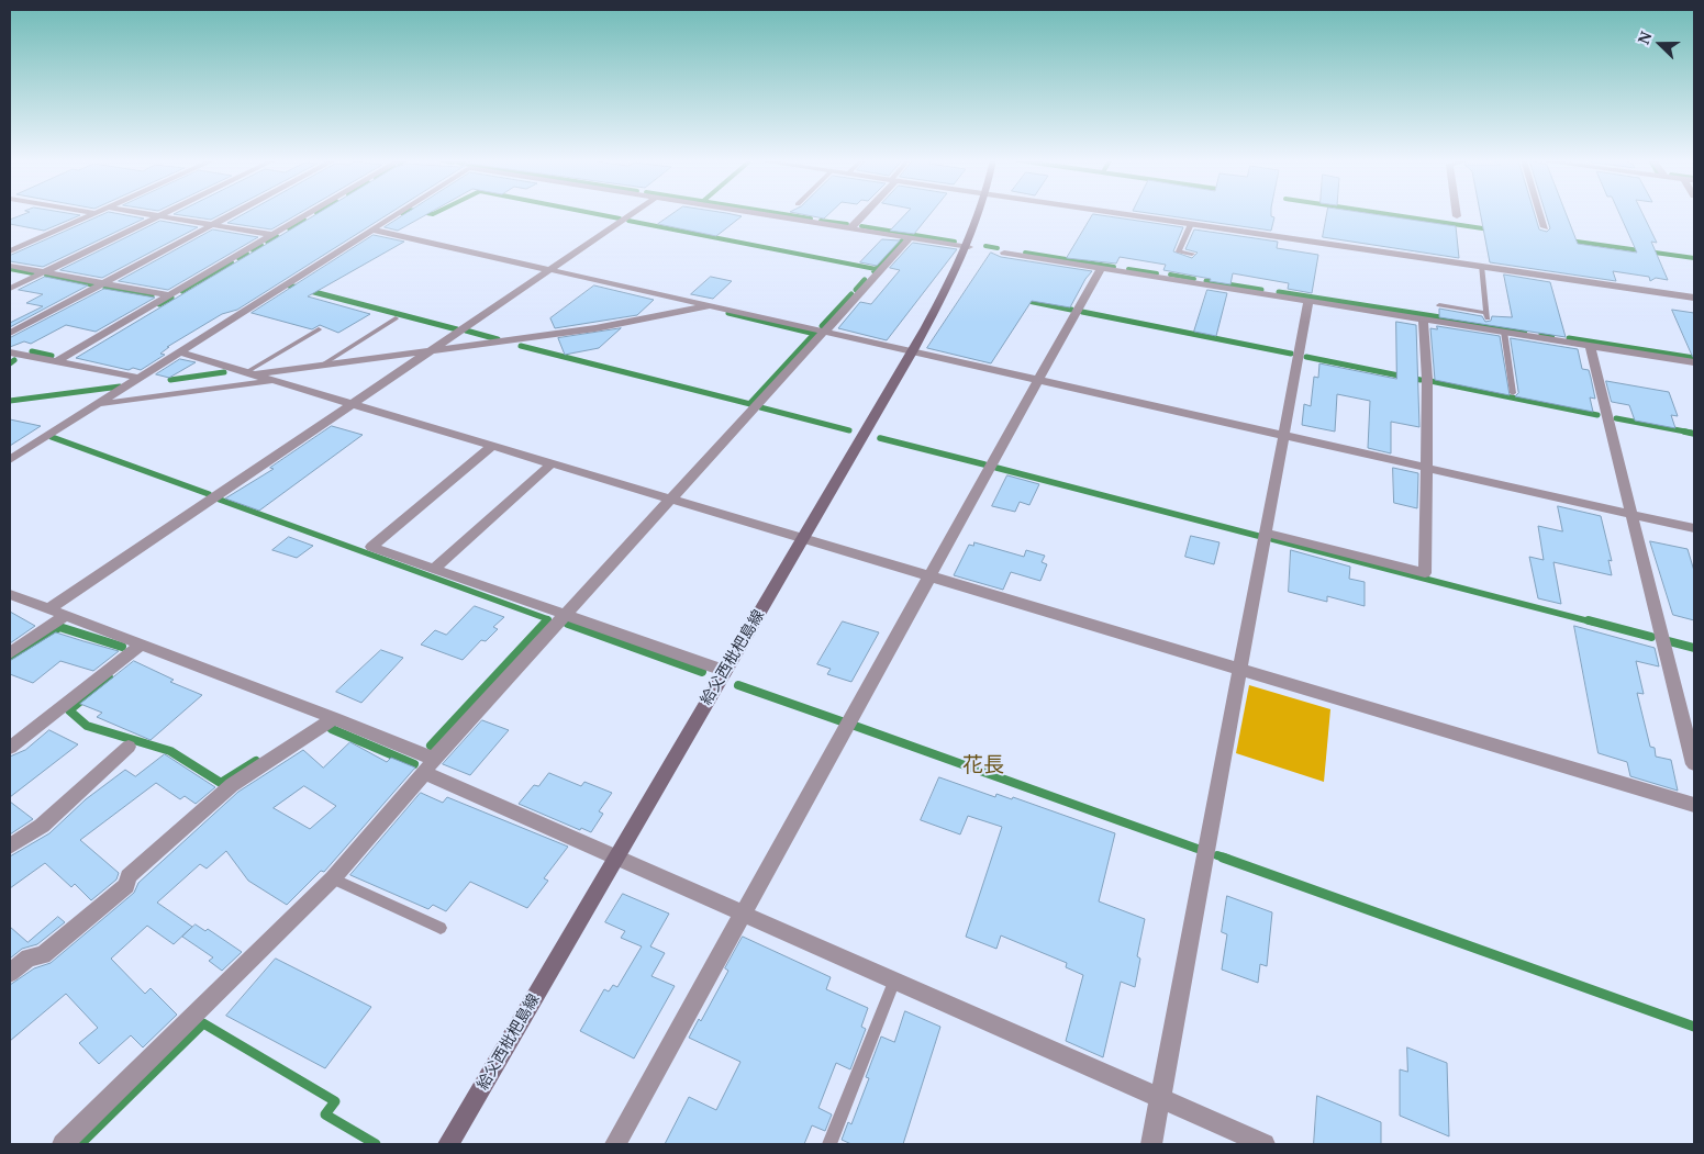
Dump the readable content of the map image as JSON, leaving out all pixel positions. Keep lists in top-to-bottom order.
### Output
{
  "streets": {
    "main road": ["給父西枇杷島線"]
  },
  "districts": ["花長"],
  "north": "left"
}
